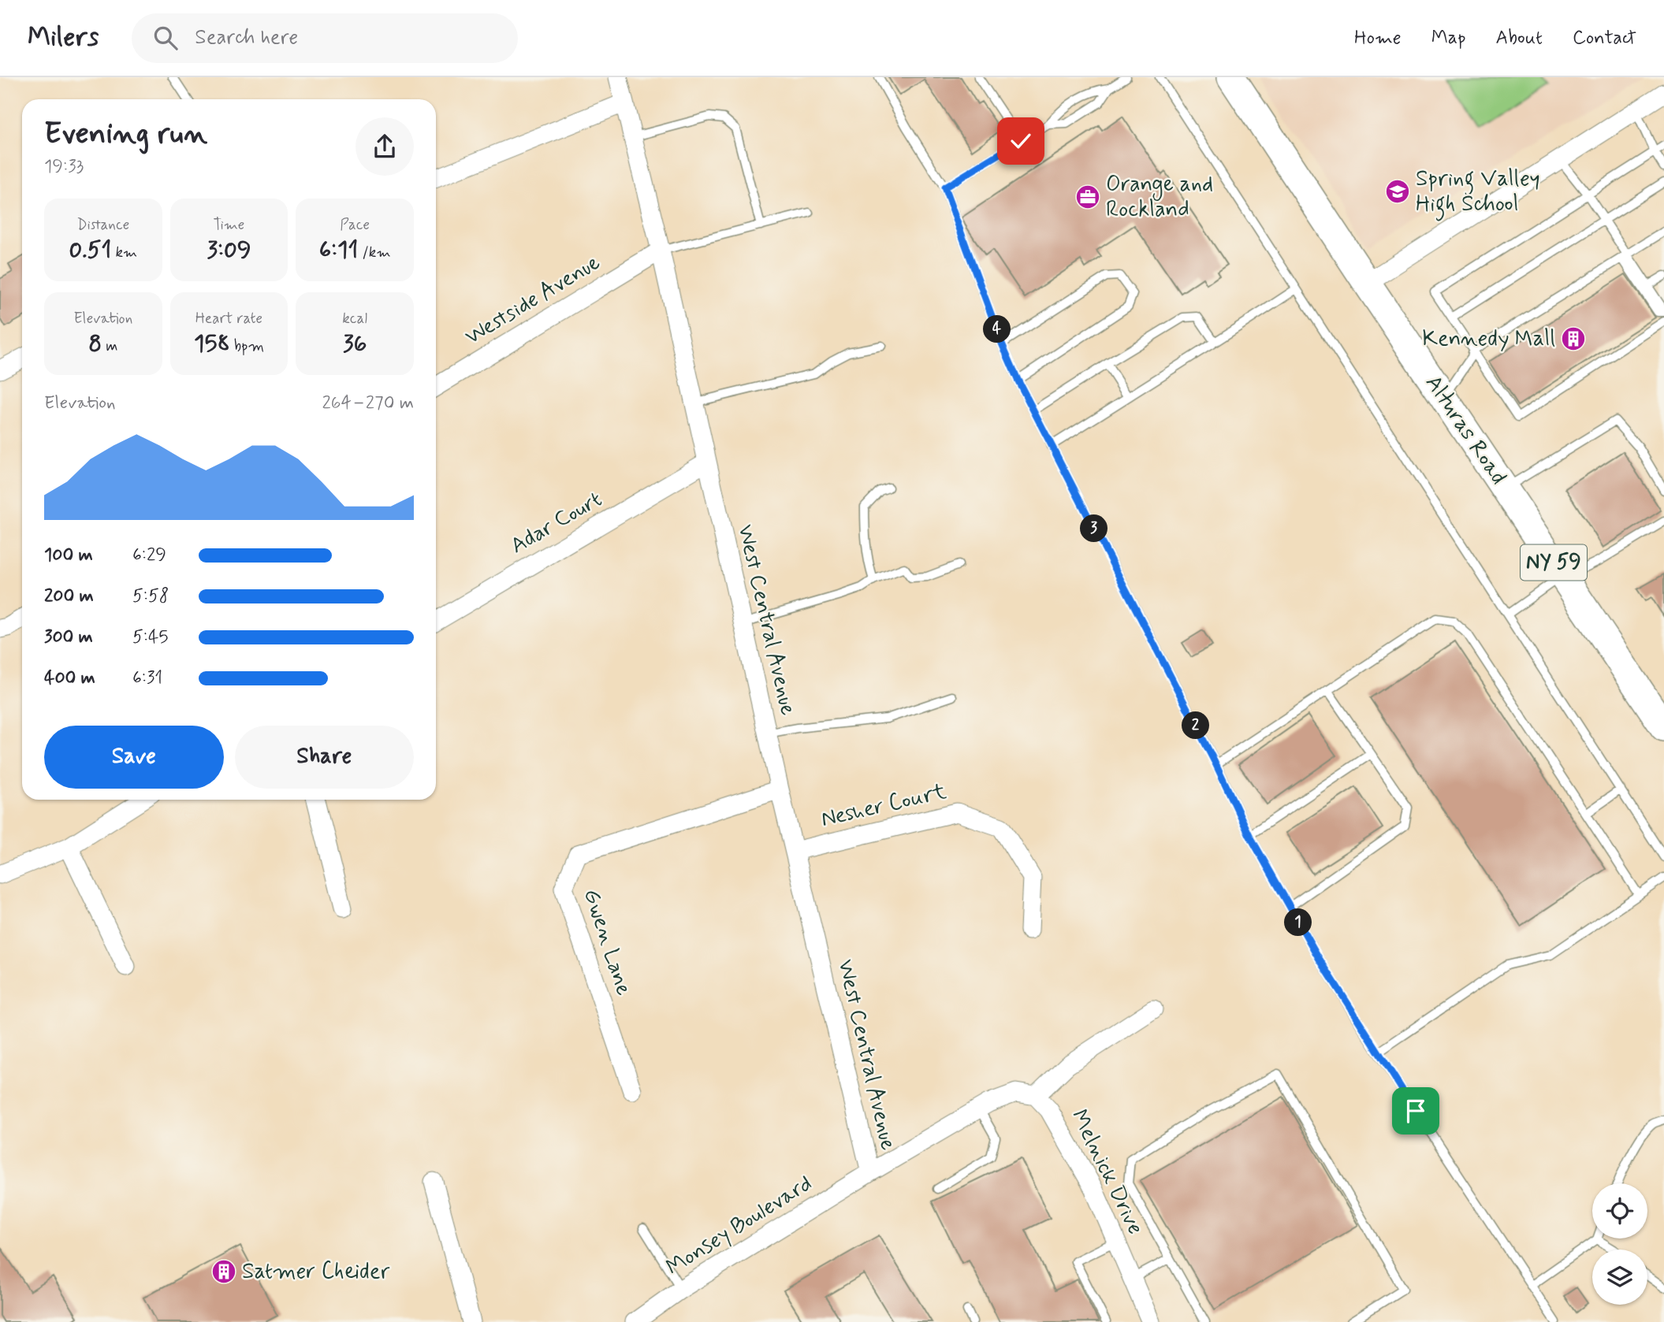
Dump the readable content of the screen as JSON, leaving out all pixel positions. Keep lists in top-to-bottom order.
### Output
{
  "streets": {
    "main road": ["Alturas Road", "NY 59"],
    "street": [
      "Westside Avenue",
      "Adar Court",
      "West Central Avenue",
      "Nesher Court",
      "Gwen Lane",
      "Melnick Drive",
      "Monsey Boulevard"
    ]
  },
  "crossings": [
    ["Westside Avenue", "West Central Avenue"],
    ["Adar Court", "West Central Avenue"],
    ["West Central Avenue", "Nesher Court"],
    ["West Central Avenue", "Gwen Lane"],
    ["West Central Avenue", "Monsey Boulevard"]
  ],
  "places": {
    "school or university": ["Spring Valley High School"],
    "office": ["Orange and Rockland"],
    "building": ["Kennedy Mall", "Satmer Cheider"]
  },
  "page": {
    "header": "Milers",
    "search": "Search here",
    "nav": [
      "Home",
      "Map",
      "About",
      "Contact"
    ],
    "heading": ["Evening run", "19:33"],
    "stats": [
      ["Distance", "0.51 km"],
      ["Time", "3:09"],
      ["Pace", "6:11 /km"],
      ["Elevation", "8 m"],
      ["Heart rate", "158 bpm"],
      ["kcal", "36"]
    ],
    "pins": [
      "4",
      "3",
      "2",
      "1"
    ],
    "chart": ["Elevation", "264–270 m"],
    "list": [
      {
        "name": "100 m",
        "note": "6:29"
      },
      {
        "name": "200 m",
        "note": "5:58"
      },
      {
        "name": "300 m",
        "note": "5:45"
      },
      {
        "name": "400 m",
        "note": "6:31"
      }
    ],
    "buttons": ["Save", "Share"]
  }
}
